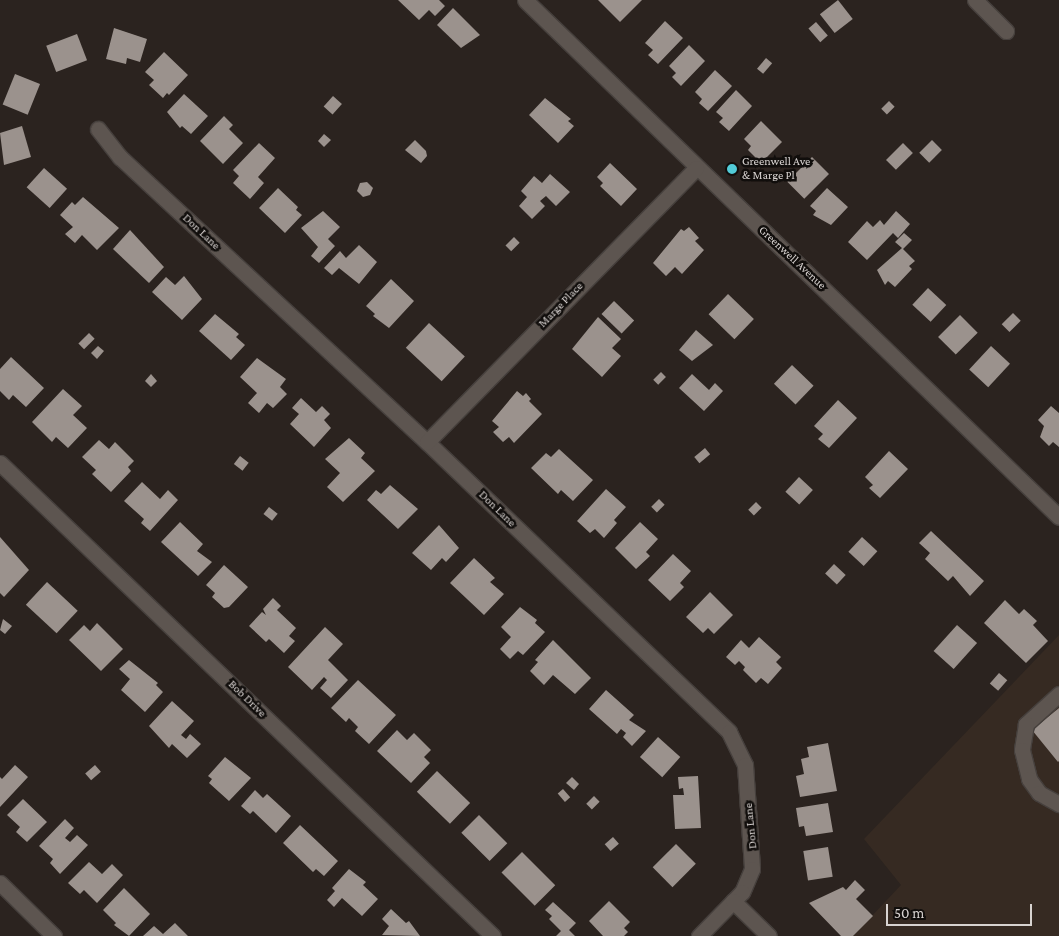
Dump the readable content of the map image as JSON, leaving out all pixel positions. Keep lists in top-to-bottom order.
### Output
{
  "streets": {
    "street": [
      "Don Lane",
      "Greenwell Avenue",
      "Marge Place",
      "Bob Drive"
    ]
  },
  "crossings": [
    ["Don Lane", "Marge Place"],
    ["Greenwell Avenue", "Marge Place"]
  ],
  "places": ["Greenwell Ave & Marge Pl"],
  "scale_bar": "50 m"
}
